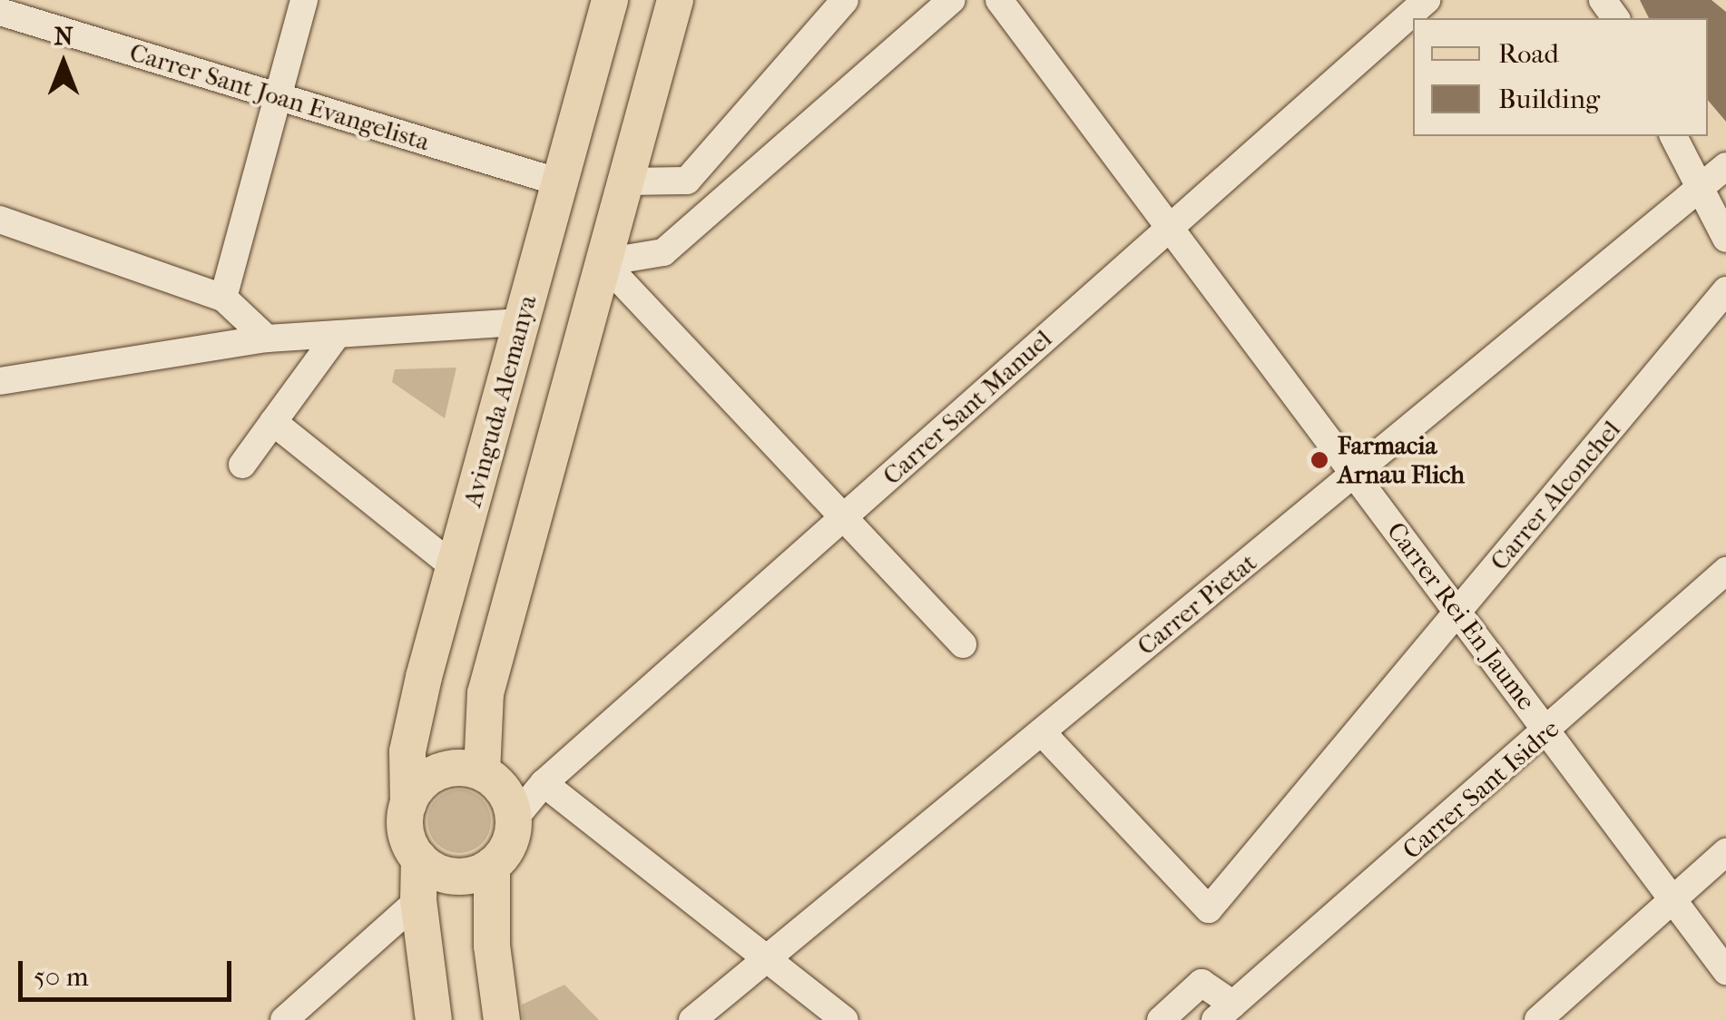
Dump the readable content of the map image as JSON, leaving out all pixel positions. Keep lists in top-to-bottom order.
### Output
{
  "streets": {
    "main road": ["Avinguda Alemanya"],
    "street": [
      "Carrer Sant Joan Evangelista",
      "Carrer Sant Manuel",
      "Carrer Alconchel",
      "Carrer Pietat",
      "Carrer Rei En Jaume",
      "Carrer Sant Isidre"
    ]
  },
  "crossings": [
    ["Carrer Sant Joan Evangelista", "Avinguda Alemanya"],
    ["Avinguda Alemanya", "Carrer Sant Manuel"],
    ["Carrer Sant Manuel", "Carrer Rei En Jaume"],
    ["Carrer Alconchel", "Carrer Pietat"],
    ["Carrer Alconchel", "Carrer Rei En Jaume"],
    ["Carrer Pietat", "Carrer Rei En Jaume"],
    ["Carrer Rei En Jaume", "Carrer Sant Isidre"]
  ],
  "places": ["Farmacia Arnau Flich"],
  "legend": ["Road", "Building"],
  "scale_bar": "50 m",
  "north": "top"
}
